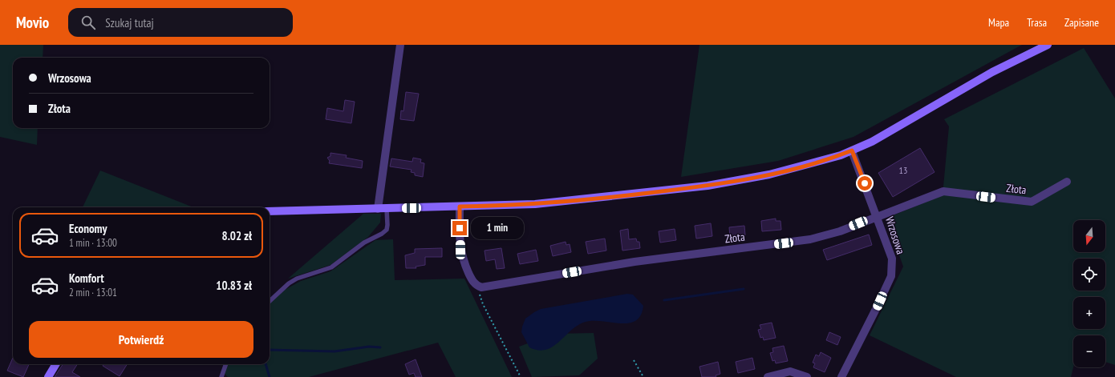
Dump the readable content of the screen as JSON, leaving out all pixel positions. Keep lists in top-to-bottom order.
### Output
{
  "streets": {
    "street": ["Złota", "Wrzosowa"]
  },
  "crossings": [
    ["Złota", "Wrzosowa"]
  ],
  "house_numbers": ["13"],
  "north": "bottom",
  "page": {
    "header": "Movio",
    "search": "Szukaj tutaj",
    "nav": ["Mapa", "Trasa", "Zapisane"],
    "banner": ["Wrzosowa", "Złota"],
    "list": [
      {
        "name": "Economy",
        "note": "1 min · 13:00",
        "value": "8.02 zł"
      },
      {
        "name": "Komfort",
        "note": "2 min · 13:01",
        "value": "10.83 zł"
      }
    ],
    "bubble": "1 min",
    "map_buttons": ["+", "−"],
    "buttons": "Potwierdź"
  }
}
